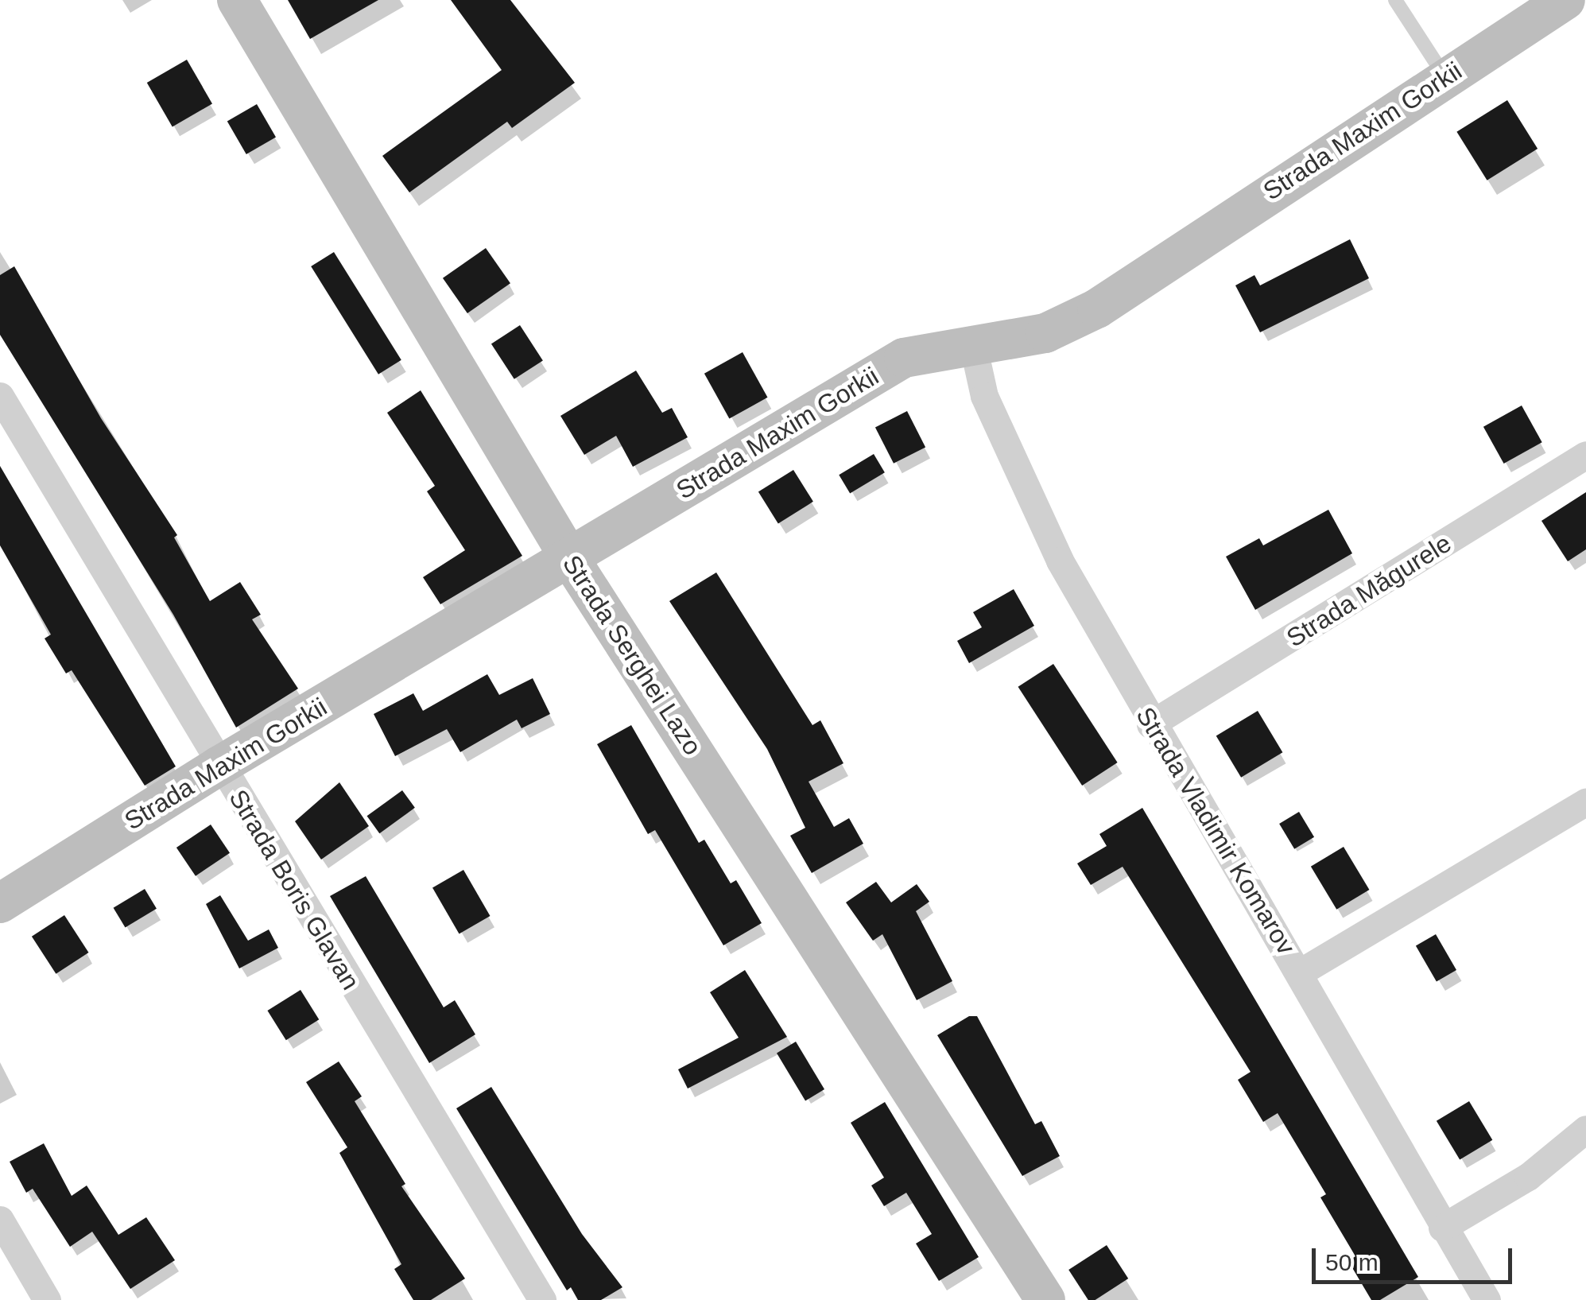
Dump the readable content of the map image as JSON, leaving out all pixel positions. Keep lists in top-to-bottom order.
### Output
{
  "streets": {
    "street": [
      "Strada Maxim Gorkii",
      "Strada Măgurele",
      "Strada Serghei Lazo",
      "Strada Vladimir Komarov",
      "Strada Boris Glavan"
    ]
  },
  "crossings": [
    ["Strada Maxim Gorkii", "Strada Serghei Lazo"],
    ["Strada Maxim Gorkii", "Strada Vladimir Komarov"],
    ["Strada Maxim Gorkii", "Strada Boris Glavan"],
    ["Strada Măgurele", "Strada Vladimir Komarov"]
  ],
  "scale_bar": "50 m"
}
